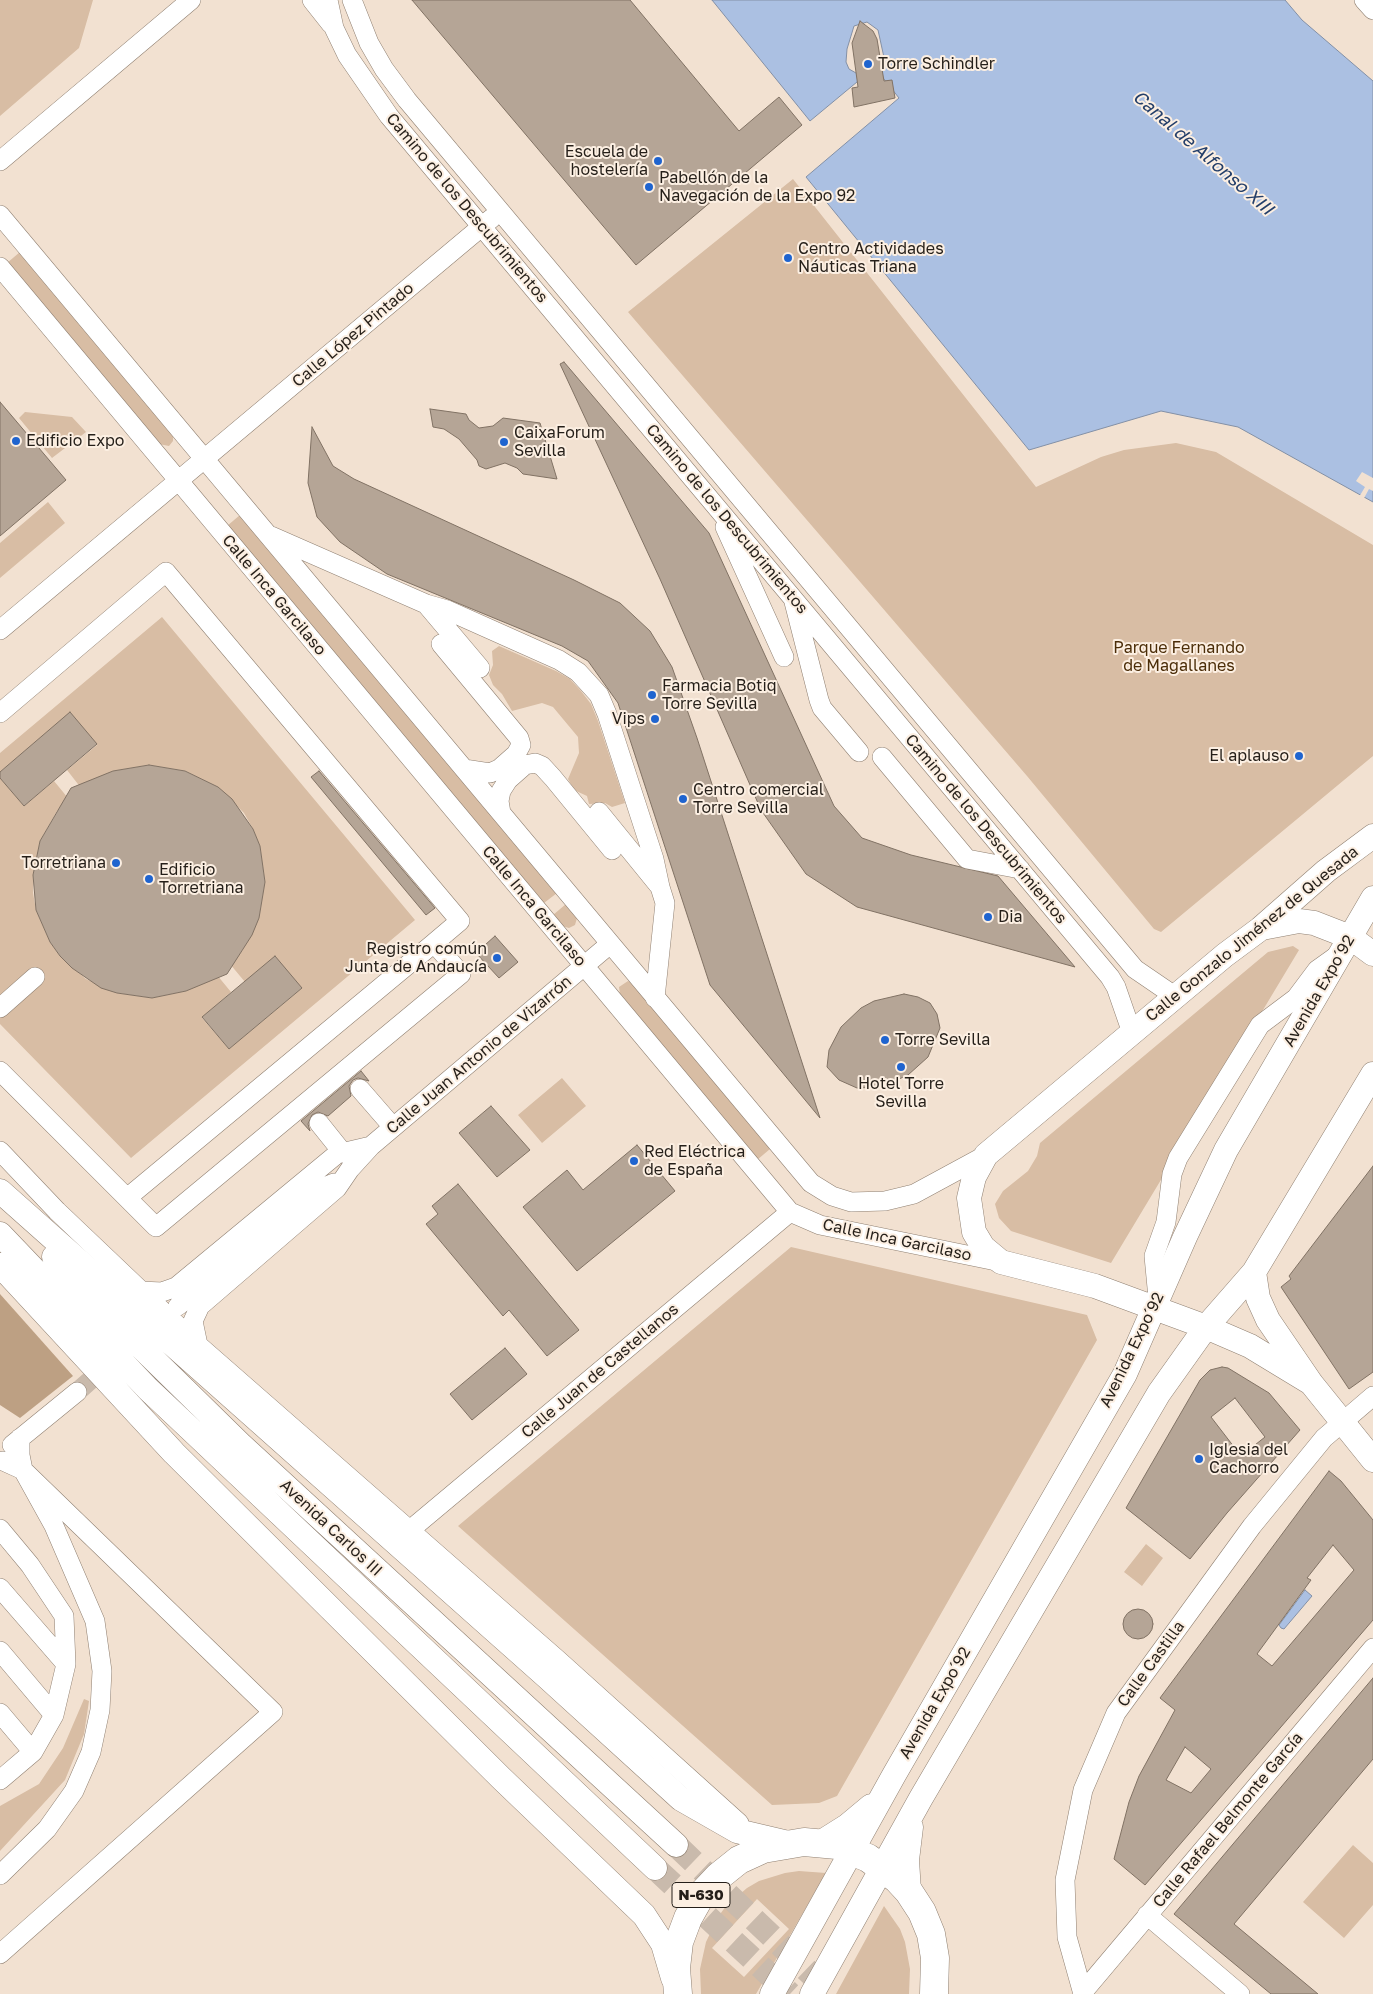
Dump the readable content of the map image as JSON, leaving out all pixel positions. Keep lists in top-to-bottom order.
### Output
{
  "streets": {
    "highway": ["N-630"],
    "main road": [
      "Calle Inca Garcilaso",
      "Calle Gonzalo Jiménez de Quesada",
      "Avenida Expo´92",
      "Avenida Carlos III"
    ],
    "street": [
      "Camino de los Descubrimientos",
      "Calle López Pintado",
      "Calle Juan Antonio de Vizarrón",
      "Calle Juan de Castellanos",
      "Calle Castilla",
      "Calle Rafael Belmonte García"
    ]
  },
  "crossings": [
    ["Camino de los Descubrimientos", "Calle López Pintado"],
    ["Camino de los Descubrimientos", "Calle Gonzalo Jiménez de Quesada"],
    ["Calle López Pintado", "Calle Inca Garcilaso"],
    ["Calle Inca Garcilaso", "Calle Gonzalo Jiménez de Quesada"],
    ["Calle Inca Garcilaso", "Avenida Expo´92"],
    ["Calle Inca Garcilaso", "Calle Juan Antonio de Vizarrón"],
    ["Calle Inca Garcilaso", "Calle Juan de Castellanos"],
    ["Avenida Expo´92", "N-630"],
    ["Calle Castilla", "Calle Rafael Belmonte García"]
  ],
  "water": ["Canal de Alfonso XIII"],
  "parks": ["Parque Fernando de Magallanes"],
  "places": [
    "Torre Schindler",
    "Escuela de hostelería",
    "Pabellón de la Navegación de la Expo 92",
    "Centro Actividades Náuticas Triana",
    "Edificio Expo",
    "CaixaForum Sevilla",
    "Farmacia Botiq Torre Sevilla",
    "Vips",
    "El aplauso",
    "Centro comercial Torre Sevilla",
    "Torretriana",
    "Edificio Torretriana",
    "Dia",
    "Registro común Junta de Andaucía",
    "Torre Sevilla",
    "Hotel Torre Sevilla",
    "Red Eléctrica de España",
    "Iglesia del Cachorro"
  ]
}
